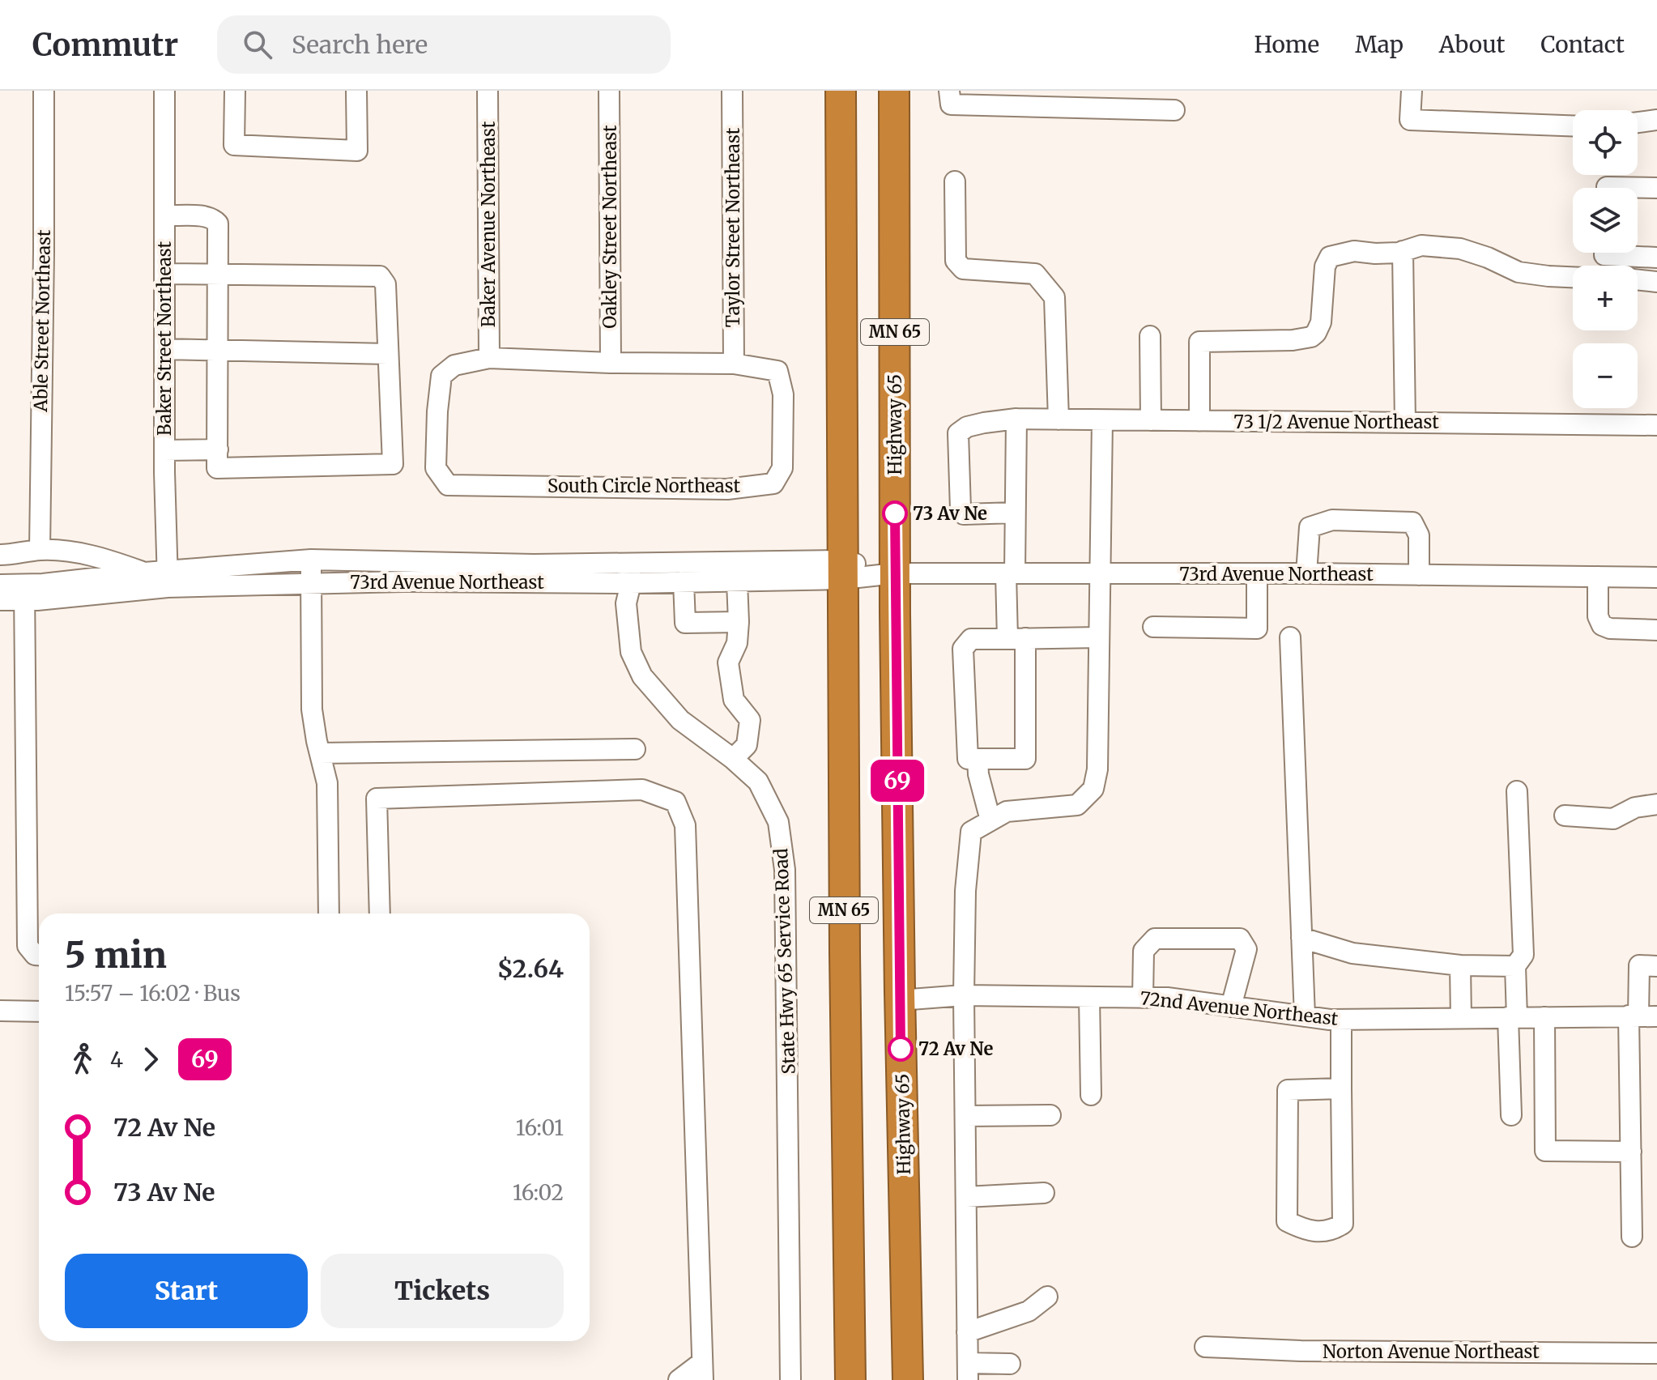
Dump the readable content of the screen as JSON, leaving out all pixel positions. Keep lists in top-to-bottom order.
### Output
{
  "streets": {
    "highway": ["MN 65", "Highway 65"],
    "street": [
      "Baker Avenue Northeast",
      "Oakley Street Northeast",
      "Taylor Street Northeast",
      "Able Street Northeast",
      "Baker Street Northeast",
      "73 1/2 Avenue Northeast",
      "South Circle Northeast",
      "73rd Avenue Northeast",
      "State Hwy 65 Service Road",
      "72nd Avenue Northeast",
      "Norton Avenue Northeast"
    ]
  },
  "crossings": [
    ["Baker Avenue Northeast", "South Circle Northeast"],
    ["Oakley Street Northeast", "South Circle Northeast"],
    ["Taylor Street Northeast", "South Circle Northeast"],
    ["Able Street Northeast", "73rd Avenue Northeast"],
    ["MN 65", "73rd Avenue Northeast"],
    ["Baker Street Northeast", "73rd Avenue Northeast"],
    ["Highway 65", "73rd Avenue Northeast"],
    ["Highway 65", "72nd Avenue Northeast"],
    ["73rd Avenue Northeast", "State Hwy 65 Service Road"]
  ],
  "places": ["73 Av Ne", "72 Av Ne"],
  "lines": ["bus line 69"],
  "page": {
    "header": "Commutr",
    "search": "Search here",
    "nav": [
      "Home",
      "Map",
      "About",
      "Contact"
    ],
    "on_map": "69",
    "map_buttons": ["+", "−"],
    "heading": ["5 min", "15:57 – 16:02 · Bus", "$2.64"],
    "legs": ["4", "69"],
    "list": [
      {
        "name": "72 Av Ne",
        "value": "16:01"
      },
      {
        "name": "73 Av Ne",
        "value": "16:02"
      }
    ],
    "buttons": ["Start", "Tickets"]
  }
}
